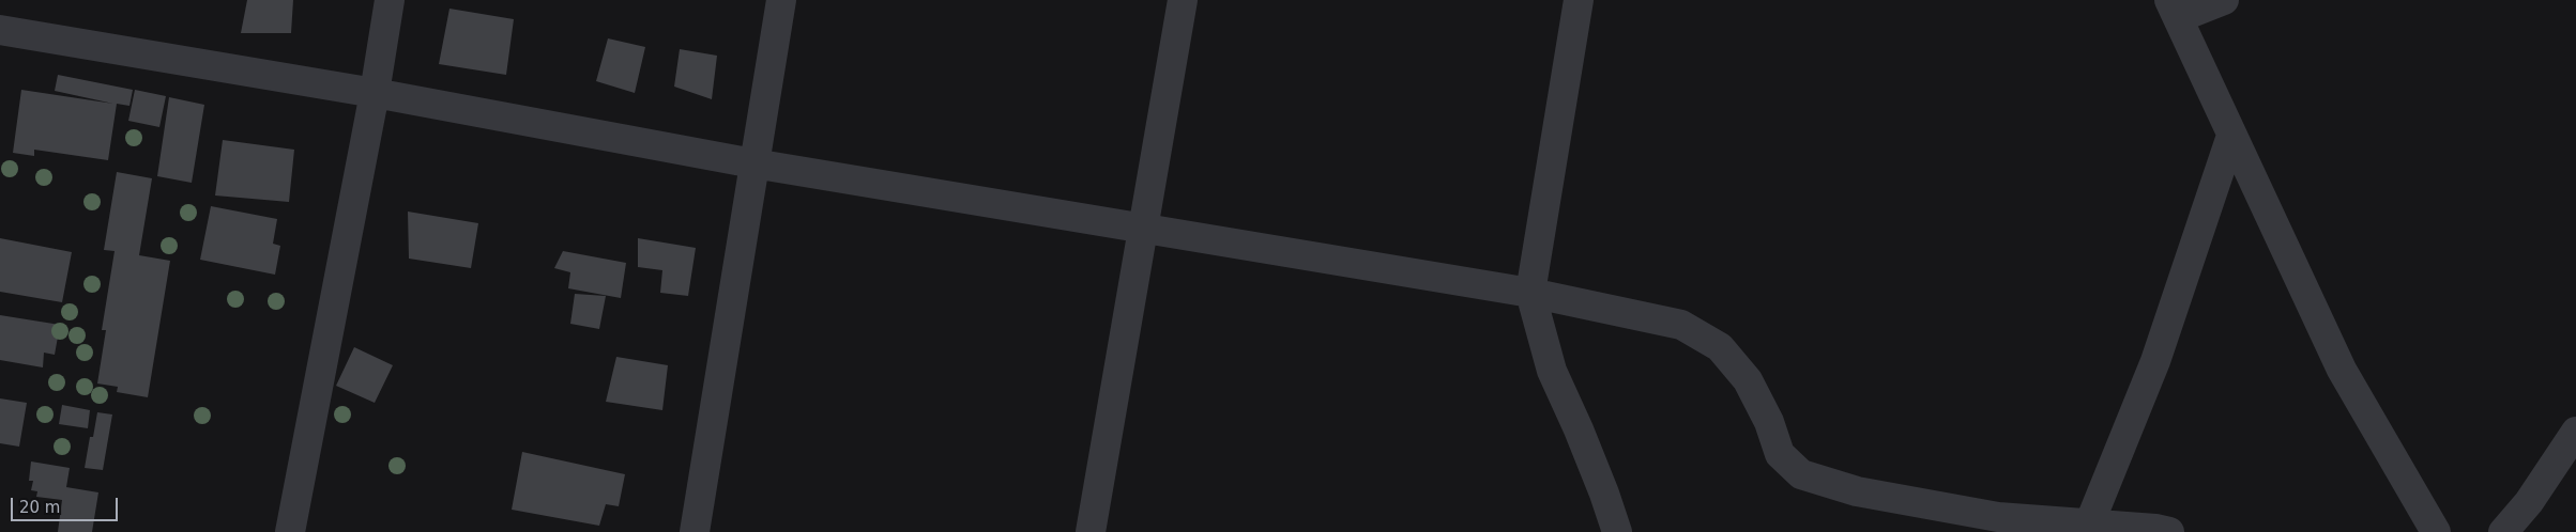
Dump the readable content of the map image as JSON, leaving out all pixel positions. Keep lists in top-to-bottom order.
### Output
{
  "scale_bar": "20 m"
}
